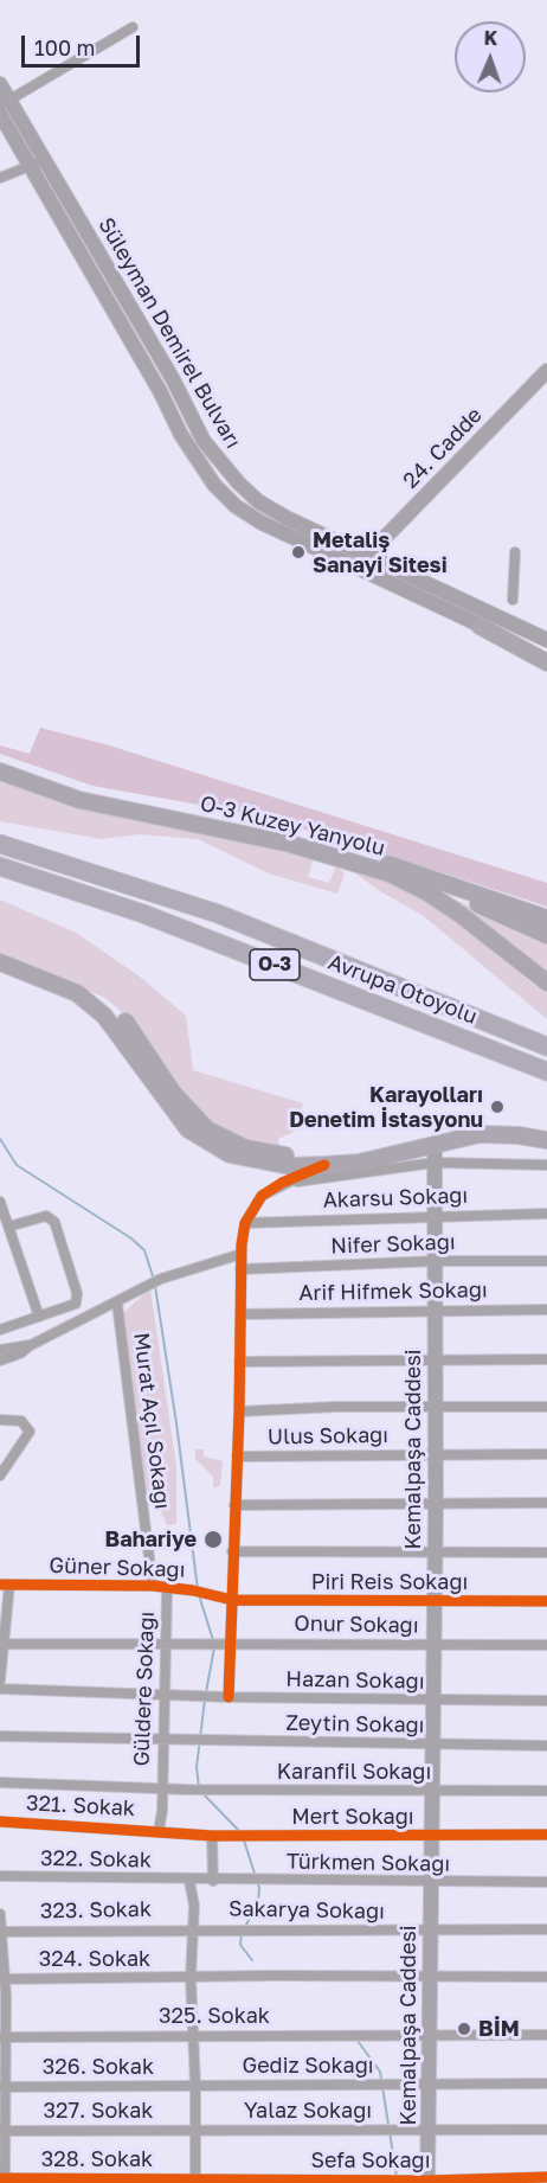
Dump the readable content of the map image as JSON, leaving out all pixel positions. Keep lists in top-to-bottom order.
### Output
{
  "streets": {
    "highway": ["O-3", "Avrupa Otoyolu"],
    "main road": [
      "Süleyman Demirel Bulvarı",
      "24. Cadde",
      "O-3 Kuzey Yanyolu",
      "Kemalpaşa Caddesi"
    ],
    "street": [
      "Akarsu Sokağı",
      "Nifer Sokağı",
      "Arif Hifmek Sokağı",
      "Murat Açıl Sokağı",
      "Ulus Sokağı",
      "Güner Sokağı",
      "Piri Reis Sokağı",
      "Onur Sokağı",
      "Hazan Sokağı",
      "Güldere Sokağı",
      "Zeytin Sokağı",
      "Karanfil Sokağı",
      "321. Sokak",
      "Mert Sokağı",
      "322. Sokak",
      "Türkmen Sokağı",
      "323. Sokak",
      "Sakarya Sokağı",
      "324. Sokak",
      "325. Sokak",
      "Gediz Sokağı",
      "326. Sokak",
      "327. Sokak",
      "Yalaz Sokağı",
      "328. Sokak",
      "Sefa Sokağı"
    ]
  },
  "crossings": [
    ["Süleyman Demirel Bulvarı", "24. Cadde"],
    ["Akarsu Sokağı", "Kemalpaşa Caddesi"],
    ["Nifer Sokağı", "Kemalpaşa Caddesi"],
    ["Arif Hifmek Sokağı", "Kemalpaşa Caddesi"],
    ["Murat Açıl Sokağı", "Güner Sokağı"],
    ["Ulus Sokağı", "Kemalpaşa Caddesi"],
    ["Kemalpaşa Caddesi", "Piri Reis Sokağı"],
    ["Kemalpaşa Caddesi", "Onur Sokağı"],
    ["Kemalpaşa Caddesi", "Hazan Sokağı"],
    ["Kemalpaşa Caddesi", "Zeytin Sokağı"],
    ["Kemalpaşa Caddesi", "Karanfil Sokağı"],
    ["Kemalpaşa Caddesi", "Mert Sokağı"],
    ["Kemalpaşa Caddesi", "Türkmen Sokağı"],
    ["Kemalpaşa Caddesi", "Sakarya Sokağı"],
    ["Kemalpaşa Caddesi", "324. Sokak"],
    ["Kemalpaşa Caddesi", "325. Sokak"],
    ["Kemalpaşa Caddesi", "Gediz Sokağı"],
    ["Kemalpaşa Caddesi", "Yalaz Sokağı"],
    ["Kemalpaşa Caddesi", "Sefa Sokağı"],
    ["Güner Sokağı", "Piri Reis Sokağı"],
    ["Güner Sokağı", "Güldere Sokağı"],
    ["Onur Sokağı", "Güldere Sokağı"],
    ["Hazan Sokağı", "Güldere Sokağı"],
    ["Güldere Sokağı", "Zeytin Sokağı"],
    ["Güldere Sokağı", "Karanfil Sokağı"],
    ["Güldere Sokağı", "321. Sokak"],
    ["Güldere Sokağı", "Mert Sokağı"],
    ["321. Sokak", "Mert Sokağı"],
    ["322. Sokak", "Türkmen Sokağı"],
    ["323. Sokak", "Sakarya Sokağı"],
    ["Gediz Sokağı", "326. Sokak"],
    ["327. Sokak", "Yalaz Sokağı"],
    ["328. Sokak", "Sefa Sokağı"]
  ],
  "places": [
    "Metaliş Sanayi Sitesi",
    "Karayolları Denetim İstasyonu",
    "Bahariye",
    "BİM"
  ],
  "scale_bar": "100 m",
  "north": "top"
}
